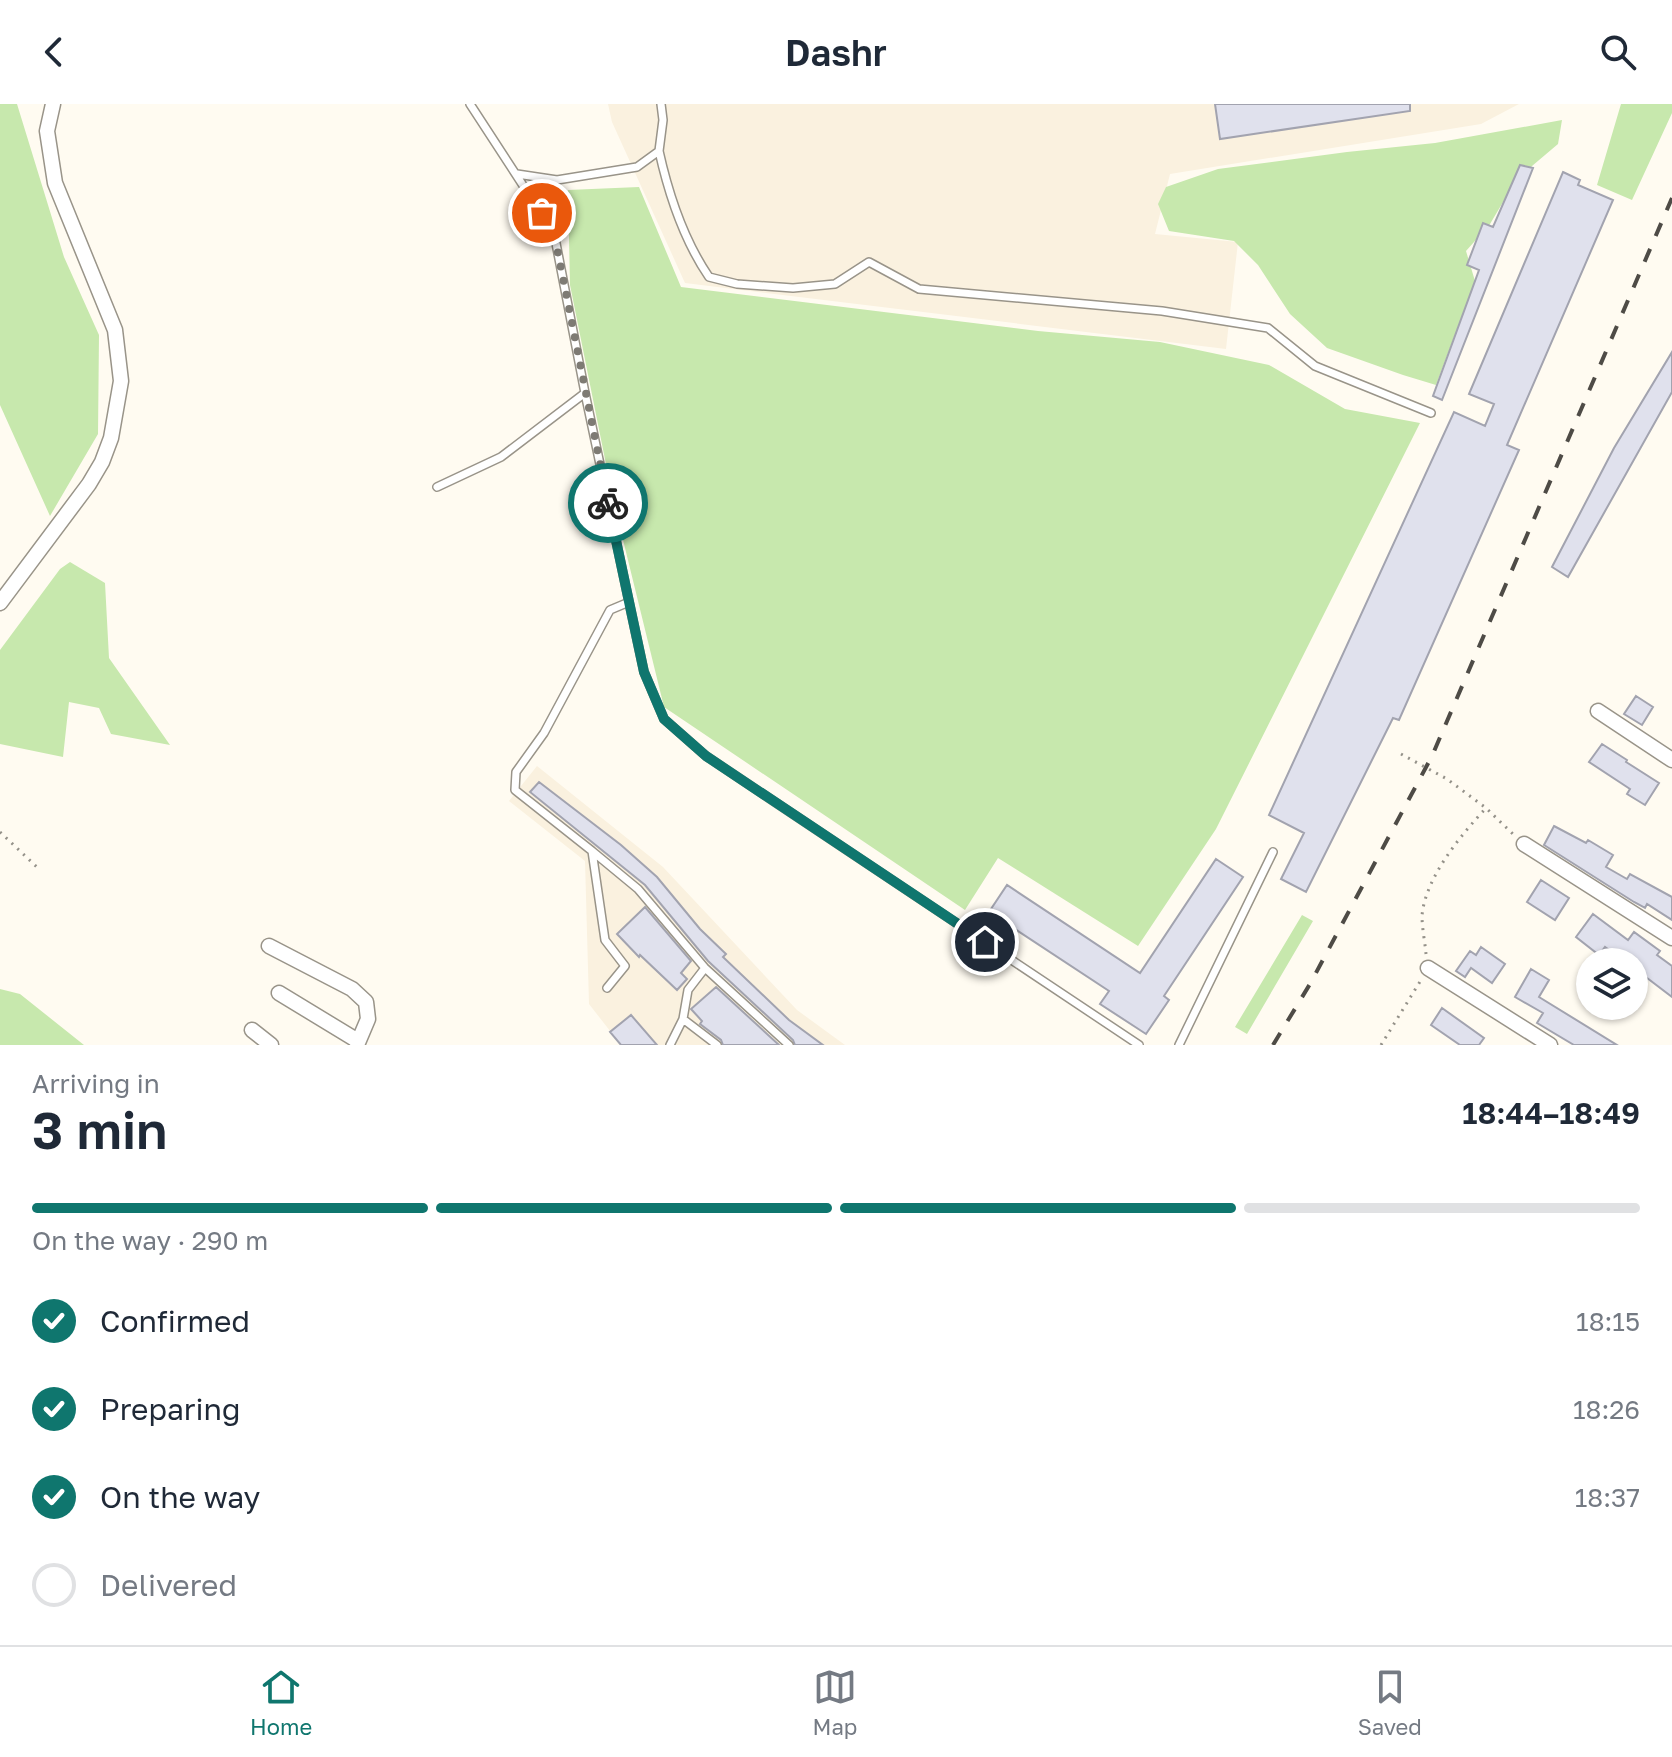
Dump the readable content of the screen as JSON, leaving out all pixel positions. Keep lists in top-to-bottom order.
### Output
{
  "page": {
    "header": "Dashr",
    "heading": ["3 min", "Arriving in", "18:44–18:49"],
    "bar": "On the way · 290 m",
    "list": [
      ["Confirmed", "18:15"],
      ["Preparing", "18:26"],
      ["On the way", "18:37"],
      "Delivered"
    ],
    "tabs": ["Home", "Map", "Saved"]
  }
}
